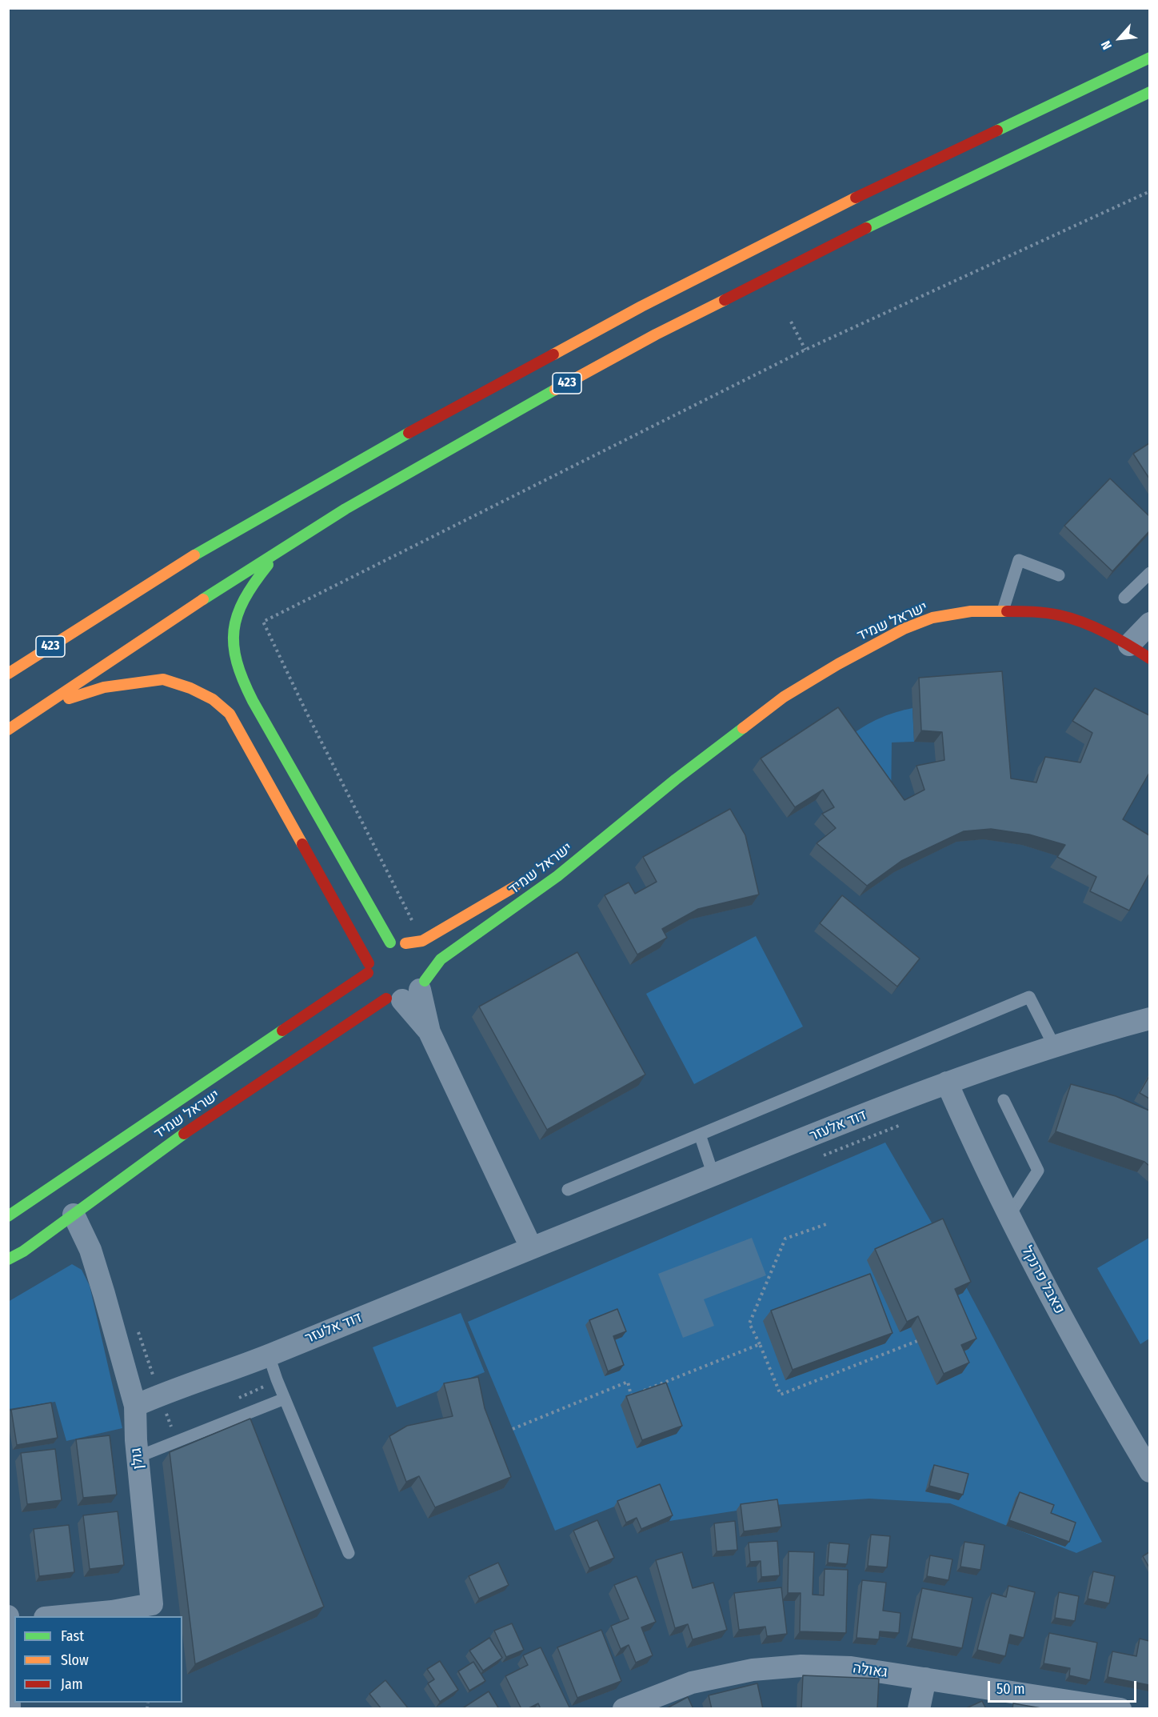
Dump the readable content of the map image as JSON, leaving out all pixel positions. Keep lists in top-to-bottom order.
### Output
{
  "streets": {
    "main road": ["423", "ישראל שמיד"],
    "street": [
      "דוד אלעזר",
      "פאבל פרנקל",
      "גולן",
      "גאולה"
    ]
  },
  "crossings": [
    ["ישראל שמיד", "גולן"],
    ["דוד אלעזר", "פאבל פרנקל"],
    ["דוד אלעזר", "גולן"]
  ],
  "legend": ["Fast", "Slow", "Jam"],
  "scale_bar": "50 m",
  "north": "bottom left"
}
